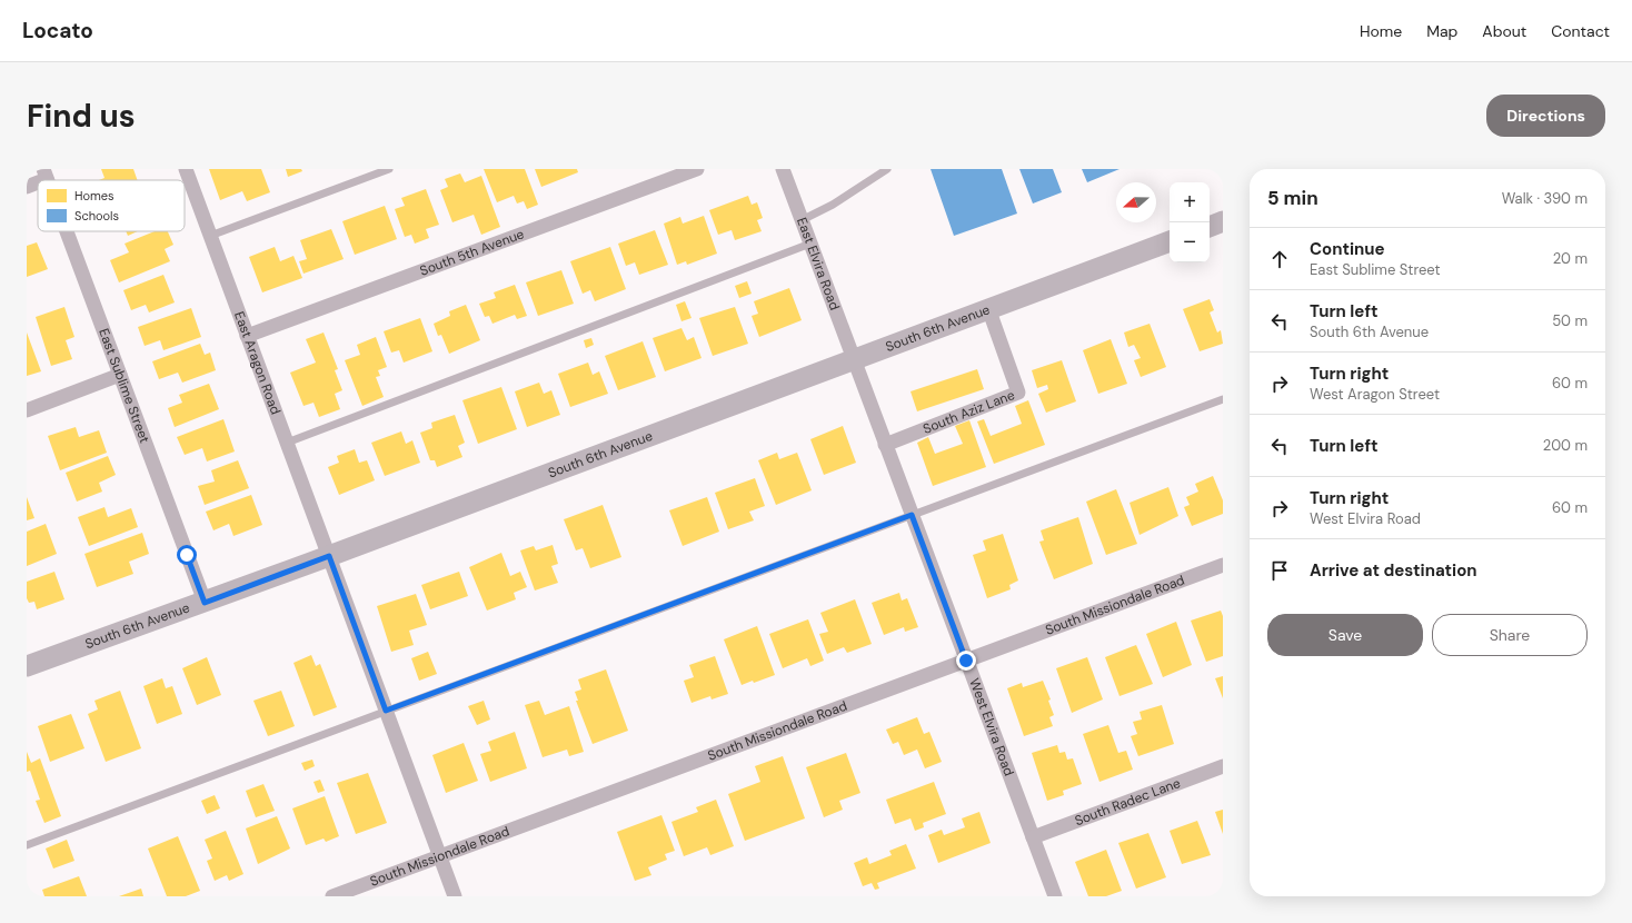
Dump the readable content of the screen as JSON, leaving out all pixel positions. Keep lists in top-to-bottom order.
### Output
{
  "streets": {
    "street": [
      "South 5th Avenue",
      "East Elvira Road",
      "South 6th Avenue",
      "East Aragon Road",
      "East Sublime Street",
      "South Aziz Lane",
      "South Missiondale Road",
      "West Elvira Road",
      "South Radec Lane"
    ]
  },
  "crossings": [
    ["South 5th Avenue", "East Aragon Road"],
    ["East Elvira Road", "South 6th Avenue"],
    ["East Elvira Road", "West Elvira Road"],
    ["South 6th Avenue", "East Aragon Road"],
    ["South 6th Avenue", "East Sublime Street"],
    ["South 6th Avenue", "South Aziz Lane"],
    ["South 6th Avenue", "West Elvira Road"],
    ["East Aragon Road", "South Missiondale Road"],
    ["South Aziz Lane", "West Elvira Road"],
    ["South Missiondale Road", "West Elvira Road"],
    ["West Elvira Road", "South Radec Lane"]
  ],
  "legend": ["Homes", "Schools"],
  "north": "left",
  "page": {
    "header": "Locato",
    "nav": [
      "Home",
      "Map",
      "About",
      "Contact"
    ],
    "buttons": [
      "Directions",
      ["Save", "Share"]
    ],
    "title": "Find us",
    "heading": ["5 min", "Walk · 390 m"],
    "map_buttons": ["+", "−"],
    "list": [
      ["Continue", "East Sublime Street", "20 m"],
      ["Turn left", "South 6th Avenue", "50 m"],
      ["Turn right", "West Aragon Street", "60 m"],
      ["Turn left", "200 m"],
      ["Turn right", "West Elvira Road", "60 m"],
      "Arrive at destination"
    ]
  }
}
